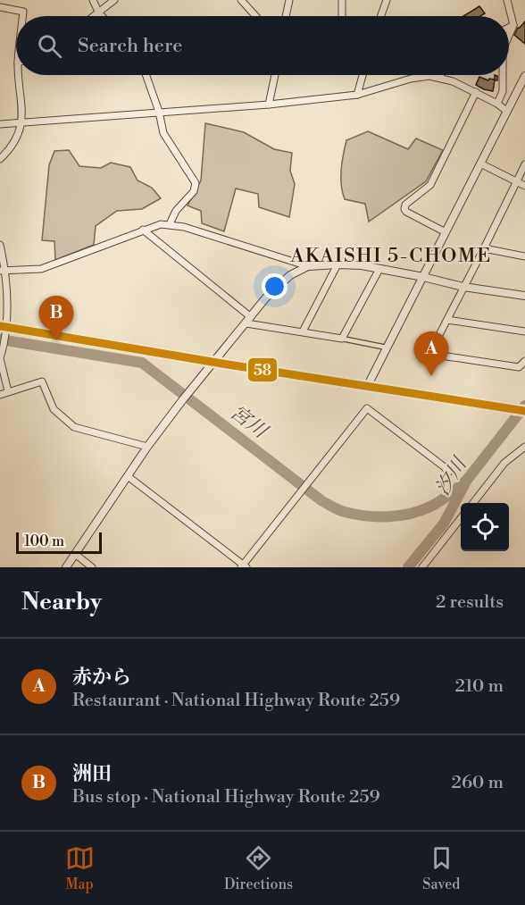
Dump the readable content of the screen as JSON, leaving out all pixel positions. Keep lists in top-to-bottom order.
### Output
{
  "districts": ["AKAISHI 5-CHOME"],
  "water": ["宮川", "汐川"],
  "lines": ["transit line 58"],
  "scale_bar": "100 m",
  "page": {
    "search": "Search here",
    "pins": ["B", "A"],
    "scale": "100 m",
    "heading": ["Nearby", "2 results"],
    "list": [
      {
        "mark": "A",
        "name": "赤から",
        "note": "Restaurant · National Highway Route 259",
        "value": "210 m"
      },
      {
        "mark": "B",
        "name": "洲田",
        "note": "Bus stop · National Highway Route 259",
        "value": "260 m"
      }
    ],
    "nav": ["Map", "Directions", "Saved"]
  }
}
